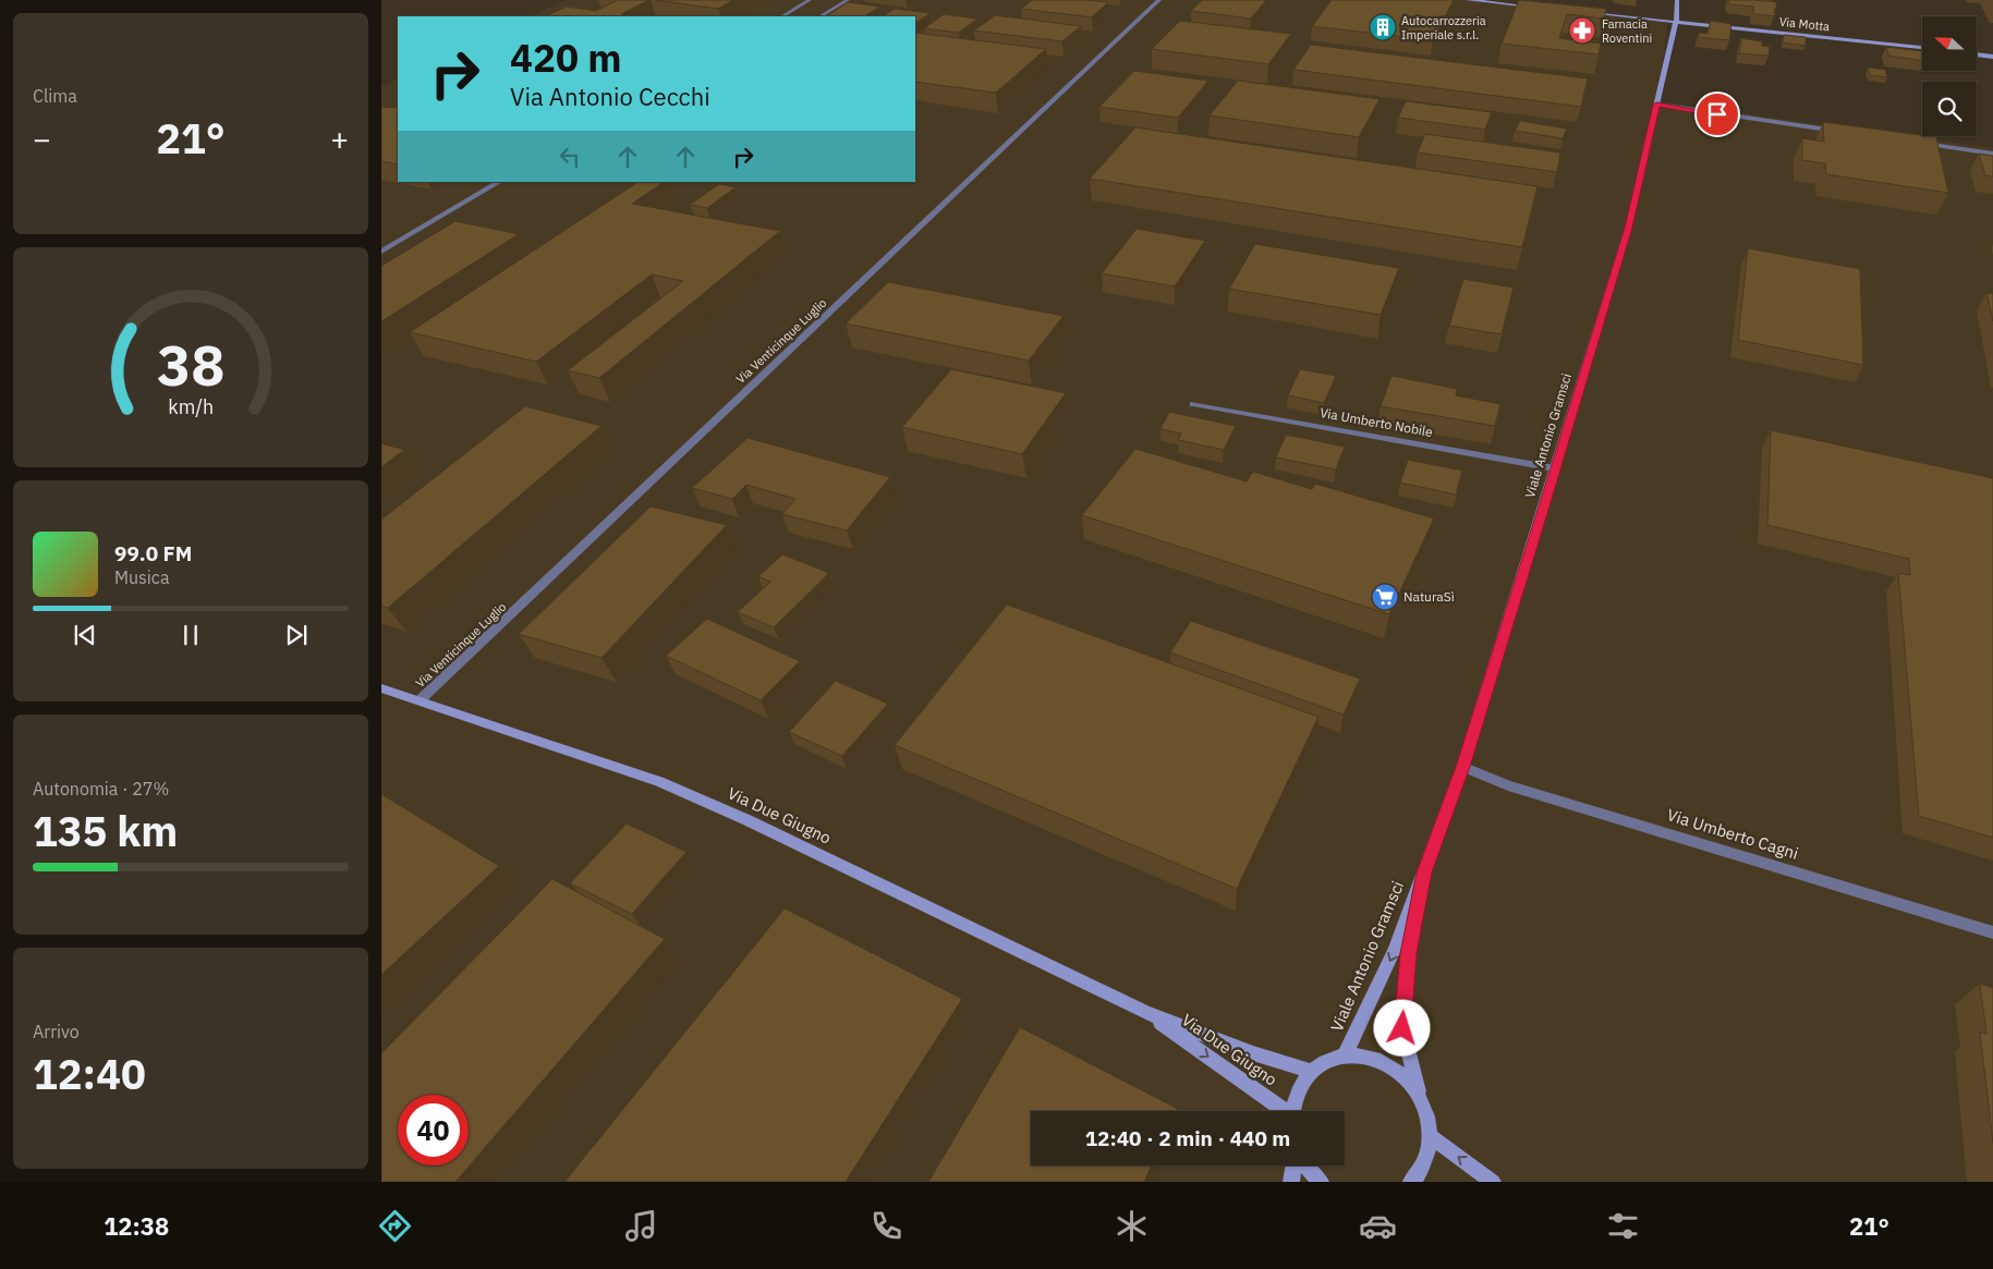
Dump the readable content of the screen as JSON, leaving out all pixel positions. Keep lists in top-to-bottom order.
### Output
{
  "streets": {
    "street": [
      "Via Motta",
      "Via Venticinque Luglio",
      "Via Umberto Nobile",
      "Viale Antonio Gramsci",
      "Via Due Giugno",
      "Via Umberto Cagni"
    ]
  },
  "crossings": [
    ["Via Motta", "Viale Antonio Gramsci"],
    ["Via Venticinque Luglio", "Via Due Giugno"],
    ["Via Umberto Nobile", "Viale Antonio Gramsci"],
    ["Viale Antonio Gramsci", "Via Umberto Cagni"]
  ],
  "places": {
    "building": ["Autocarrozzeria Imperiale s.r.l."],
    "pharmacy": ["Farnacia Roventini"],
    "supermarket": ["NaturaSì"]
  },
  "north": "left",
  "page": {
    "tile": [
      "Clima",
      ["Autonomia · 27%", "135 km"],
      ["Arrivo", "12:40"]
    ],
    "turn": ["420 m", "Via Antonio Cecchi"],
    "heat": ["−", "21°", "+"],
    "song": ["99.0 FM", "Musica"],
    "limit": "40",
    "trip": "12:40 · 2 min · 440 m",
    "tabs": ["12:38", "21°"],
    "gauge": ["38", "km/h"]
  }
}
